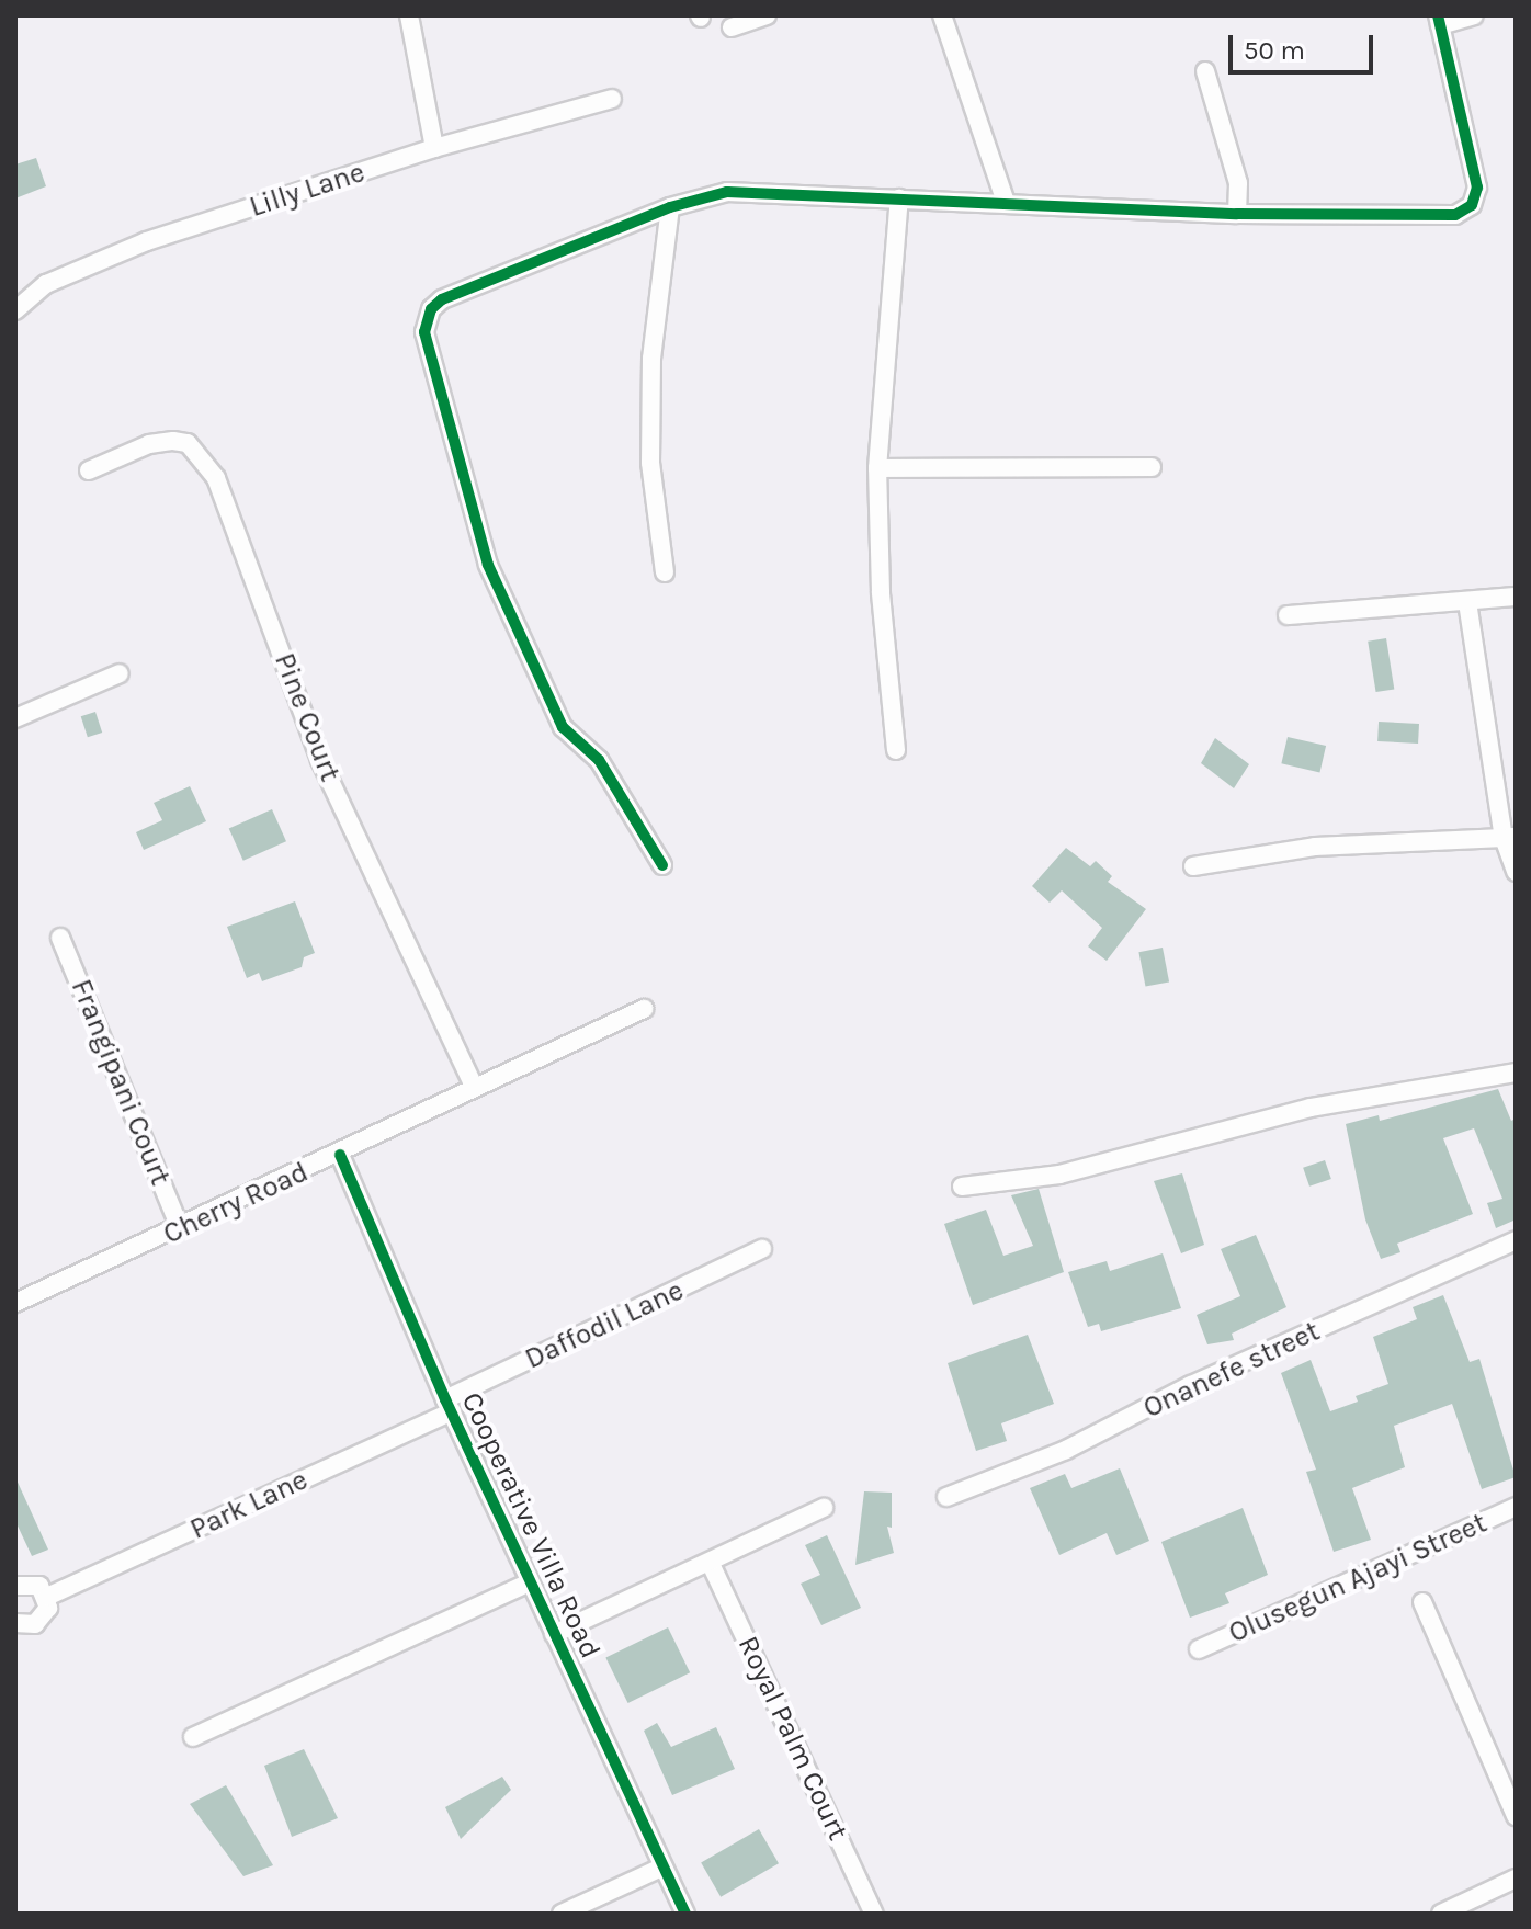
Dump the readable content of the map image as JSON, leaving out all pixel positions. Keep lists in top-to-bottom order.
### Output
{
  "streets": {
    "street": [
      "Lilly Lane",
      "Pine Court",
      "Frangipani Court",
      "Cherry Road",
      "Daffodil Lane",
      "Onanefe street",
      "Park Lane",
      "Cooperative Villa Road",
      "Olusegun Ajayi Street",
      "Royal Palm Court"
    ]
  },
  "crossings": [
    ["Pine Court", "Cherry Road"],
    ["Frangipani Court", "Cherry Road"],
    ["Cherry Road", "Cooperative Villa Road"],
    ["Daffodil Lane", "Park Lane"],
    ["Daffodil Lane", "Cooperative Villa Road"],
    ["Park Lane", "Cooperative Villa Road"]
  ],
  "scale_bar": "50 m"
}
